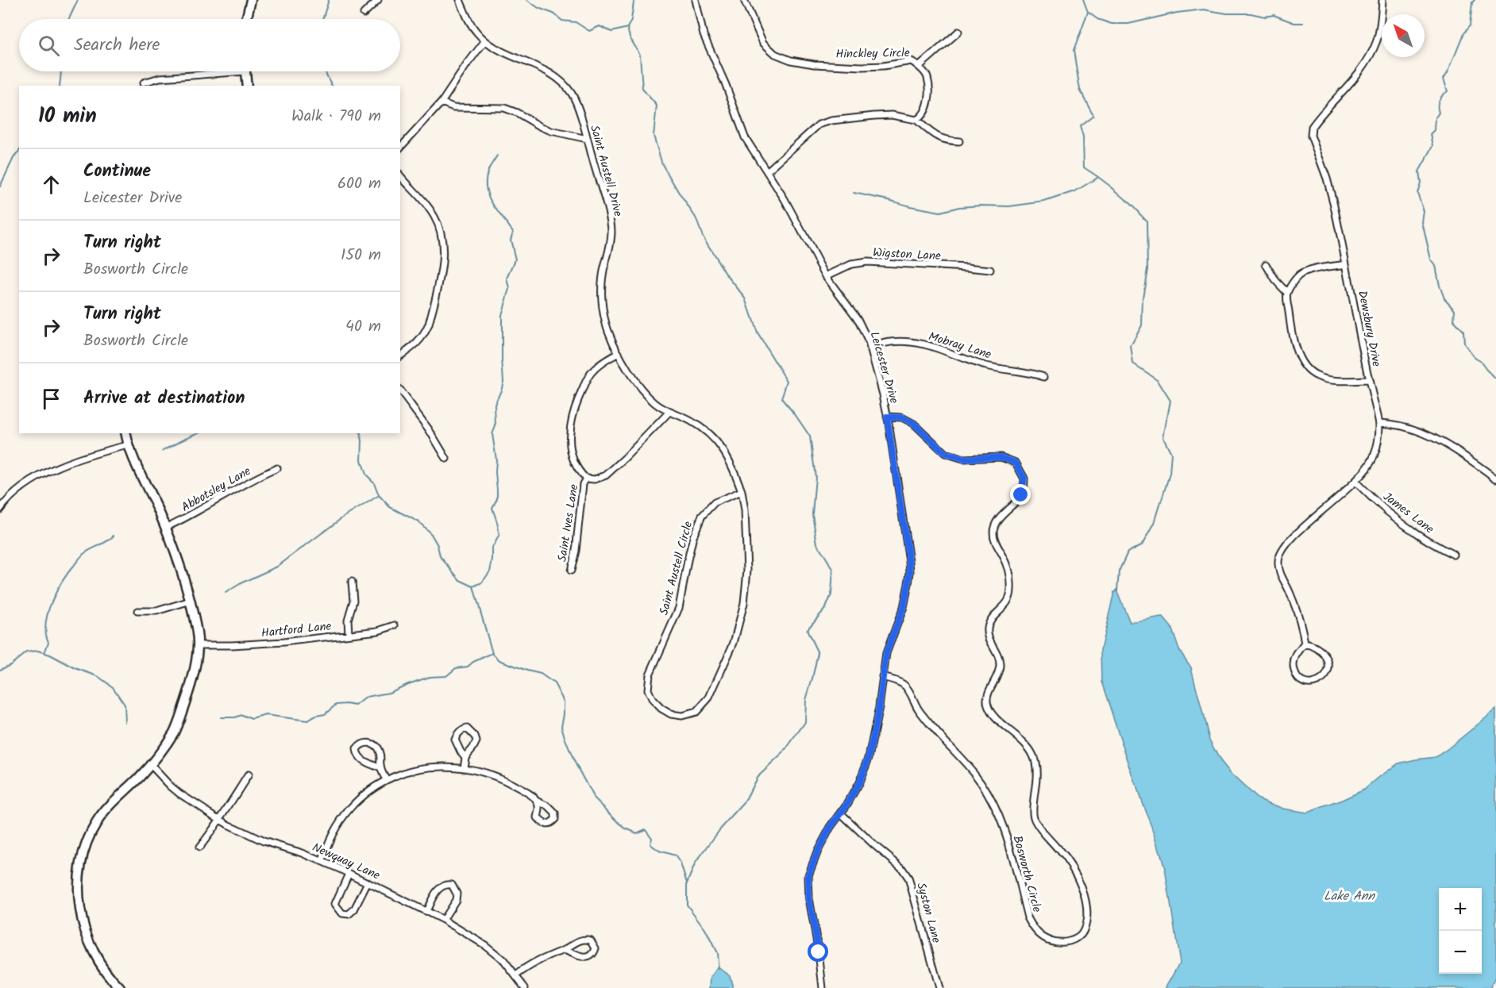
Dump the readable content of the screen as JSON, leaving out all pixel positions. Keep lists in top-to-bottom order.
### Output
{
  "streets": {
    "street": [
      "Hinckley Circle",
      "Saint Austell Drive",
      "Wigston Lane",
      "Dewsbury Drive",
      "Mobray Lane",
      "Leicester Drive",
      "Abbotsley Lane",
      "James Lane",
      "Saint Ives Lane",
      "Saint Austell Circle",
      "Hartford Lane",
      "Newquay Lane",
      "Bosworth Circle",
      "Syston Lane"
    ]
  },
  "crossings": [
    ["Saint Austell Drive", "Saint Austell Circle"],
    ["Wigston Lane", "Leicester Drive"],
    ["Dewsbury Drive", "James Lane"],
    ["Mobray Lane", "Leicester Drive"],
    ["Leicester Drive", "Bosworth Circle"],
    ["Leicester Drive", "Syston Lane"]
  ],
  "water": ["Lake Ann"],
  "north": "top left",
  "page": {
    "search": "Search here",
    "heading": ["10 min", "Walk · 790 m"],
    "list": [
      ["Continue", "Leicester Drive", "600 m"],
      ["Turn right", "Bosworth Circle", "150 m"],
      ["Turn right", "Bosworth Circle", "40 m"],
      "Arrive at destination"
    ],
    "map_buttons": ["+", "−"]
  }
}
